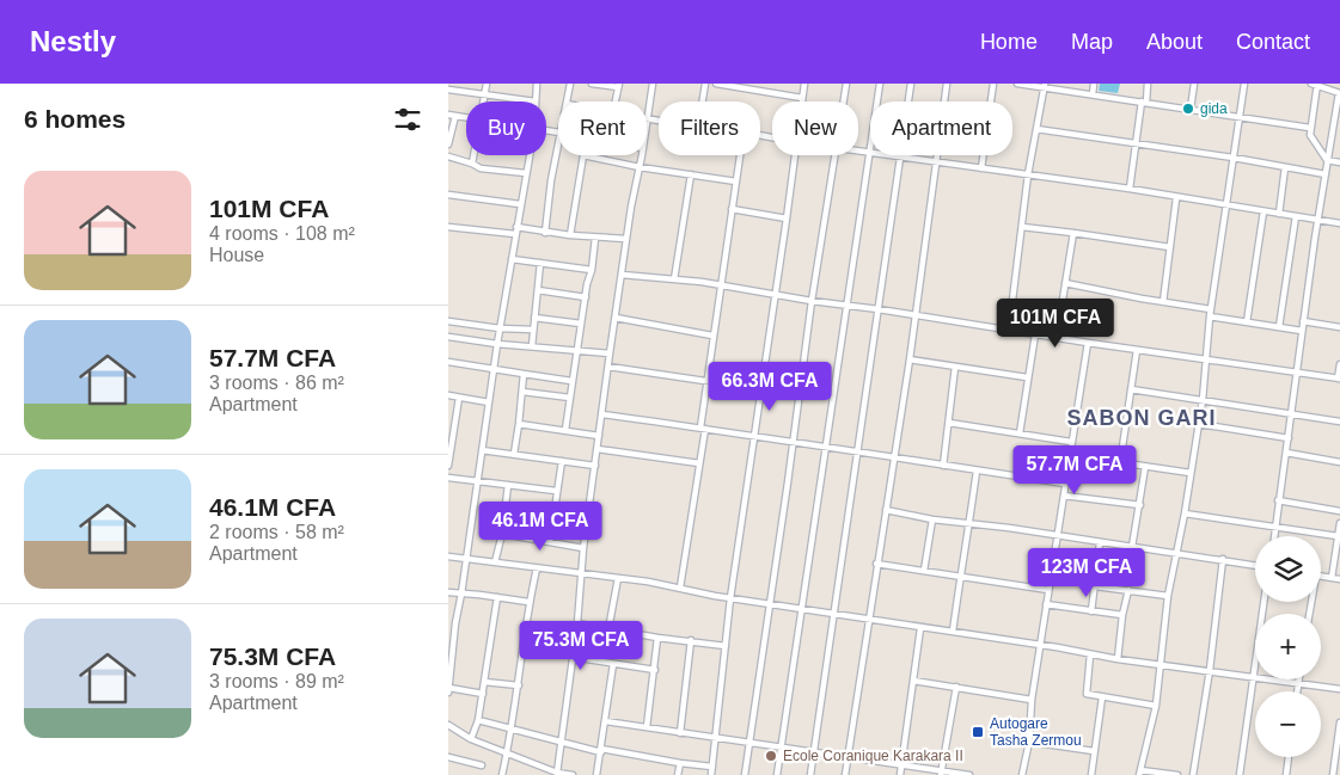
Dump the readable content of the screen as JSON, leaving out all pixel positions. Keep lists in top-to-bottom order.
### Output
{
  "districts": ["SABON GARI"],
  "places": {
    "other": ["gida", "Ecole Coranique Karakara II"],
    "transit": ["Autogare Tasha Zermou"]
  },
  "page": {
    "header": "Nestly",
    "nav": [
      "Home",
      "Map",
      "About",
      "Contact"
    ],
    "heading": "6 homes",
    "chip": [
      "Buy",
      "Rent",
      "Filters",
      "New",
      "Apartment"
    ],
    "list": [
      {
        "name": "101M CFA",
        "note": "4 rooms · 108 m² · House"
      },
      {
        "name": "57.7M CFA",
        "note": "3 rooms · 86 m² · Apartment"
      },
      {
        "name": "46.1M CFA",
        "note": "2 rooms · 58 m² · Apartment"
      },
      {
        "name": "75.3M CFA",
        "note": "3 rooms · 89 m² · Apartment"
      }
    ],
    "price": [
      "101M CFA",
      "66.3M CFA",
      "57.7M CFA",
      "46.1M CFA",
      "123M CFA",
      "75.3M CFA"
    ],
    "map_buttons": ["+", "−"]
  }
}
